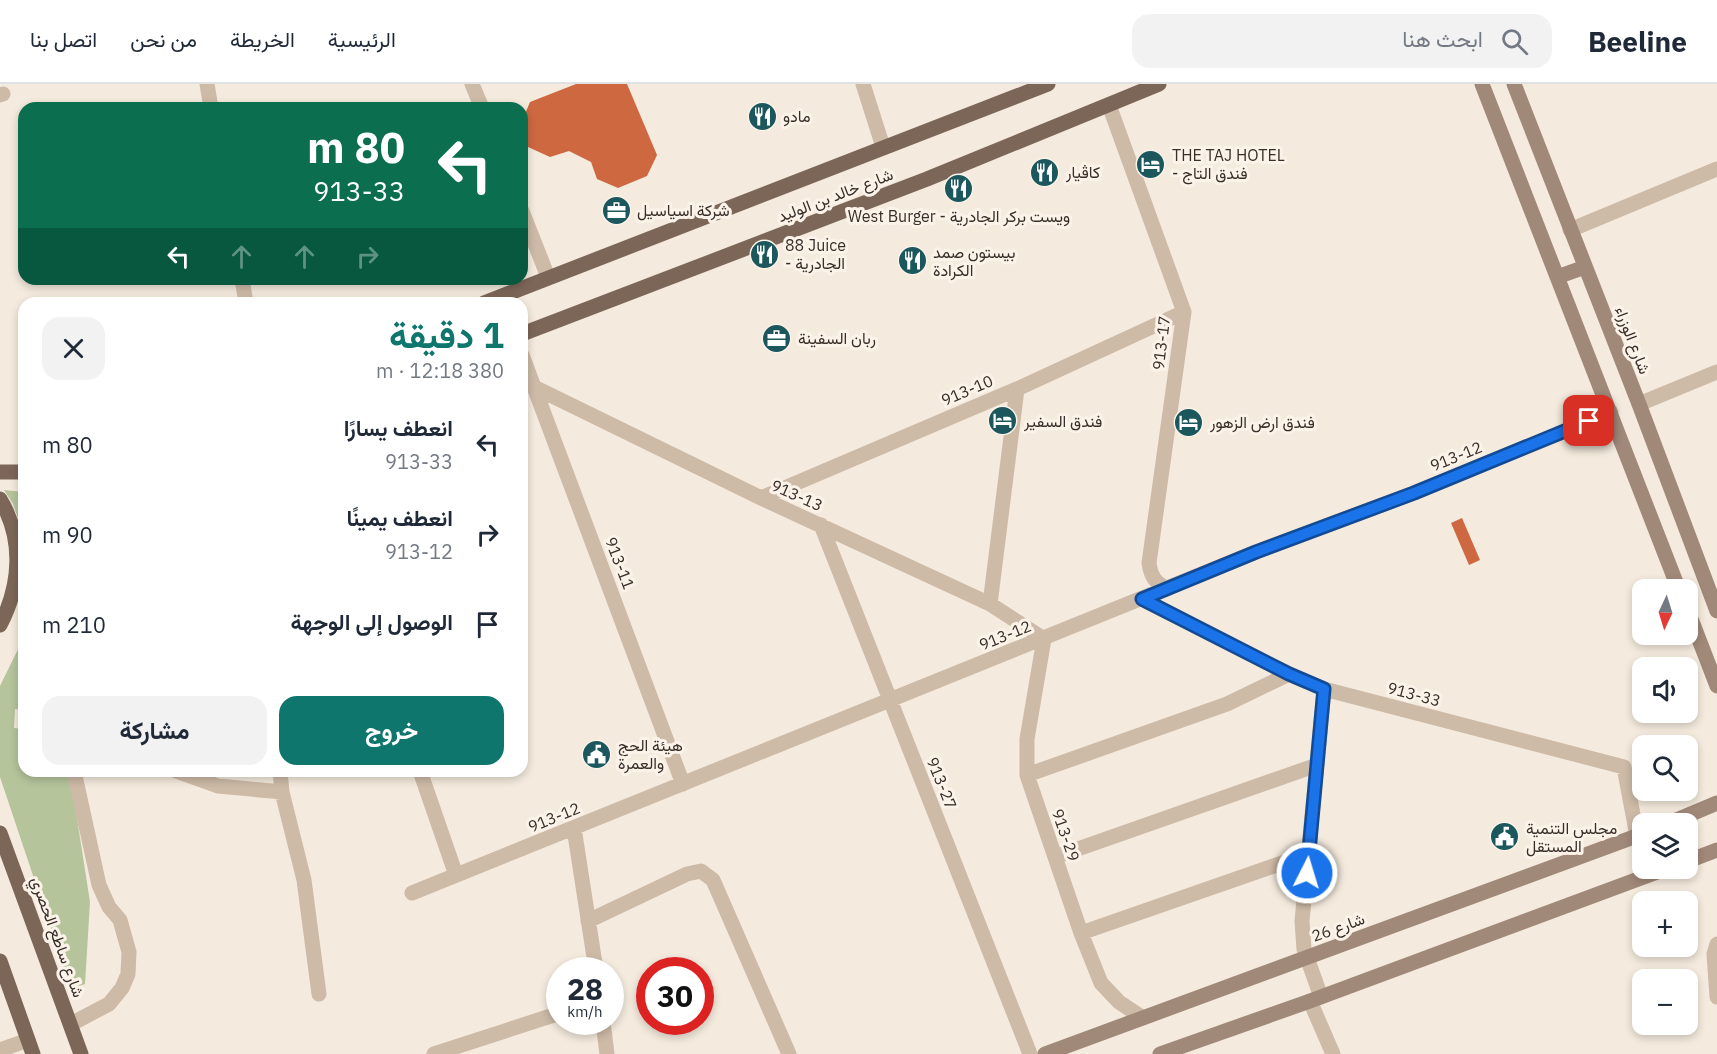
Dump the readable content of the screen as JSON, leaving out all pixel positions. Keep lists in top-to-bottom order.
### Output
{
  "streets": {
    "main road": ["شارع خالد بن الوليد", "شارع ساطع الحصري"],
    "street": [
      "شارع الوزراء",
      "913-17",
      "913-10",
      "913-12",
      "913-13",
      "913-11",
      "913-33",
      "913-27",
      "913-29",
      "شارع 26"
    ]
  },
  "crossings": [
    ["شارع خالد بن الوليد", "913-17"],
    ["913-17", "913-10"],
    ["913-17", "913-12"],
    ["913-10", "913-13"],
    ["913-12", "913-13"],
    ["913-12", "913-11"],
    ["913-12", "913-33"],
    ["913-12", "913-27"],
    ["913-12", "913-29"],
    ["913-13", "913-11"],
    ["913-13", "913-27"],
    ["913-13", "913-29"],
    ["913-29", "شارع 26"]
  ],
  "places": {
    "restaurant": [
      "مادو",
      "كاڤيار",
      "West Burger - ويست بركر الجادرية",
      "88 Juice - الجادرية",
      "بيستون صمد الكرادة"
    ],
    "hotel": ["THE TAJ HOTEL - فندق التاج", "فندق السفير", "فندق ارض الزهور"],
    "office": ["شركة اسياسيل", "ربان السفينة"],
    "public building": ["هيئة الحج والعمرة", "مجلس التنمية المستقل"]
  },
  "north": "bottom",
  "page": {
    "header": "Beeline",
    "search": "ابحث هنا",
    "nav": [
      "الرئيسية",
      "الخريطة",
      "من نحن",
      "اتصل بنا"
    ],
    "turn": ["80 m", "913-33"],
    "heading": ["1 دقيقة", "380 m · 12:18"],
    "list": [
      {
        "name": "انعطف يسارًا",
        "note": "913-33",
        "value": "80 m"
      },
      {
        "name": "انعطف يمينًا",
        "note": "913-12",
        "value": "90 m"
      },
      {
        "name": "الوصول إلى الوجهة",
        "value": "210 m"
      }
    ],
    "map_buttons": ["+", "−"],
    "buttons": ["خروج", "مشاركة"],
    "speed": "28 km/h",
    "limit": "30"
  }
}
